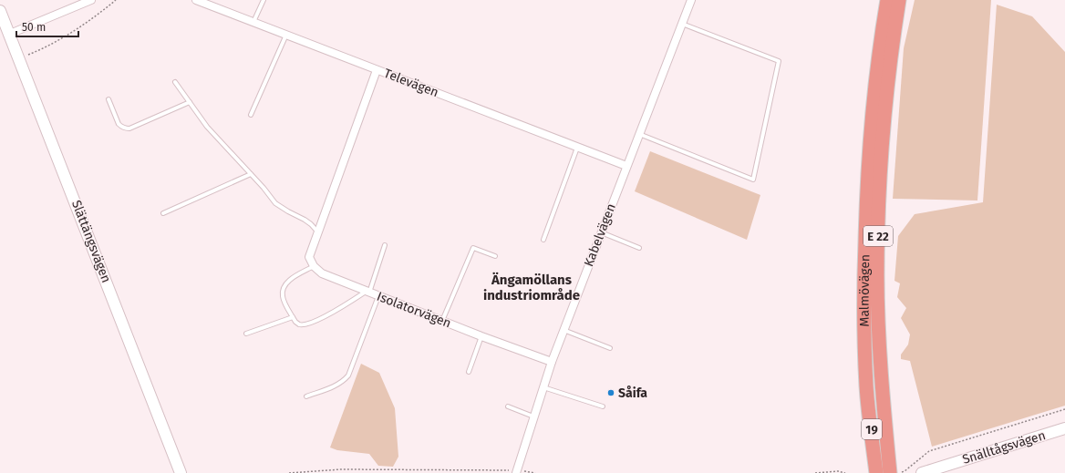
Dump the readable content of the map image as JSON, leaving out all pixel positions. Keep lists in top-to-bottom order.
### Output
{
  "streets": {
    "highway": ["E 22", "Malmövägen", "19"],
    "street": [
      "Televägen",
      "Kabelvägen",
      "Slättängsvägen",
      "Isolatorvägen",
      "Snälltågsvägen"
    ]
  },
  "crossings": [
    ["Televägen", "Kabelvägen"],
    ["Kabelvägen", "Isolatorvägen"],
    ["E 22", "Malmövägen"]
  ],
  "districts": ["Ängamöllans industriområde"],
  "places": ["Såifa"],
  "scale_bar": "50 m"
}
